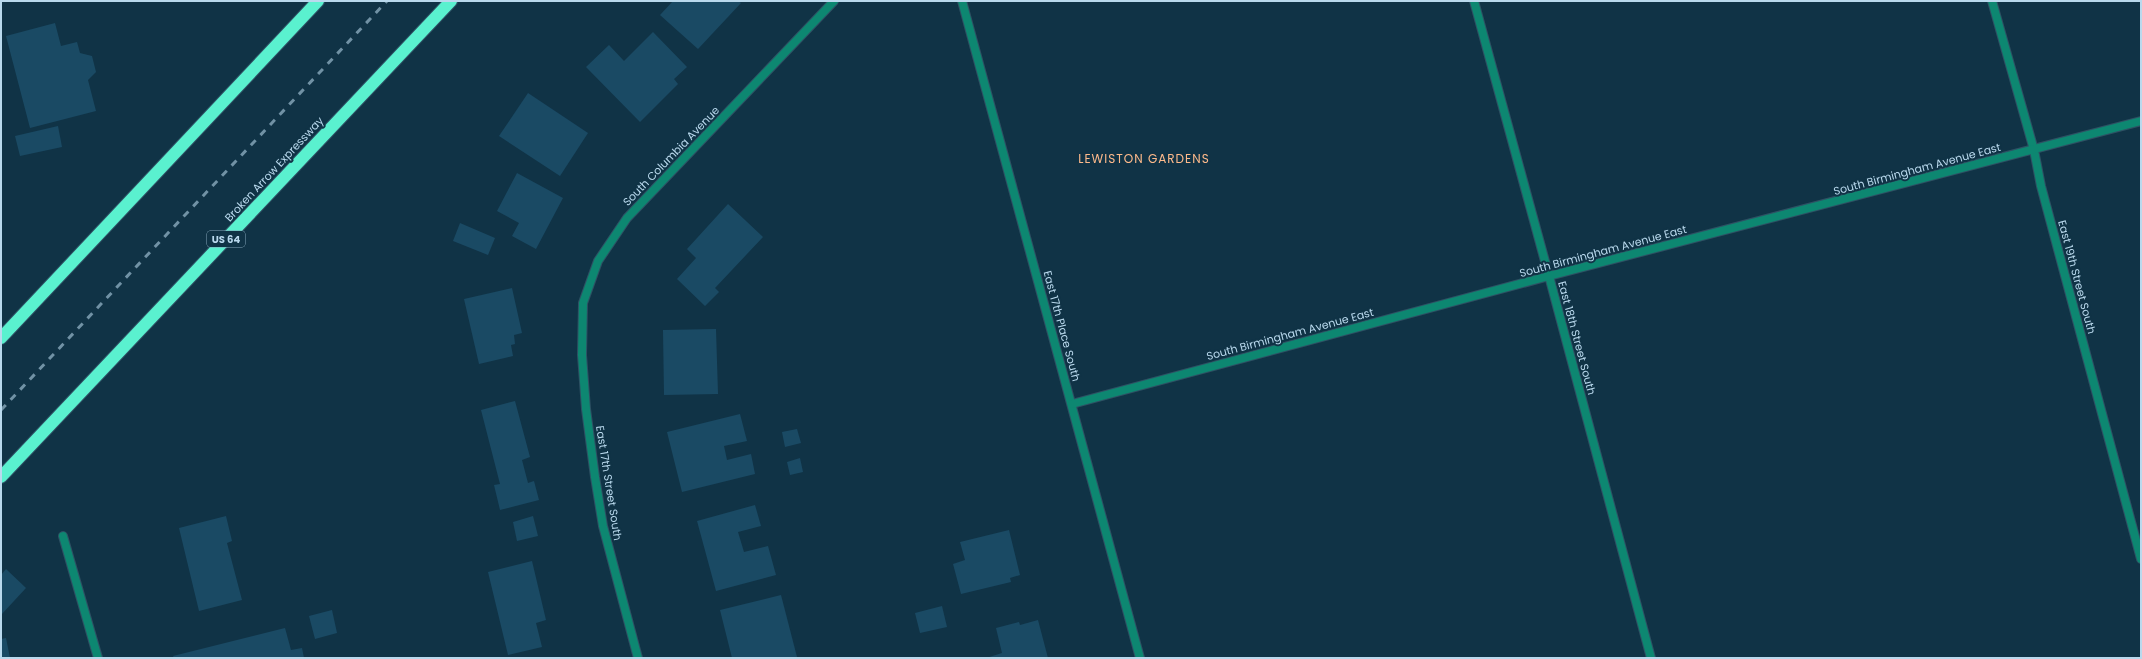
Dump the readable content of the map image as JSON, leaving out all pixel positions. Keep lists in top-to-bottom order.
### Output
{
  "streets": {
    "highway": ["Broken Arrow Expressway", "US 64"],
    "street": [
      "South Columbia Avenue",
      "South Birmingham Avenue East",
      "East 19th Street South",
      "East 17th Place South",
      "East 18th Street South",
      "East 17th Street South"
    ]
  },
  "crossings": [
    ["South Columbia Avenue", "East 17th Street South"],
    ["South Birmingham Avenue East", "East 19th Street South"],
    ["South Birmingham Avenue East", "East 17th Place South"],
    ["South Birmingham Avenue East", "East 18th Street South"]
  ],
  "districts": ["LEWISTON GARDENS"]
}
